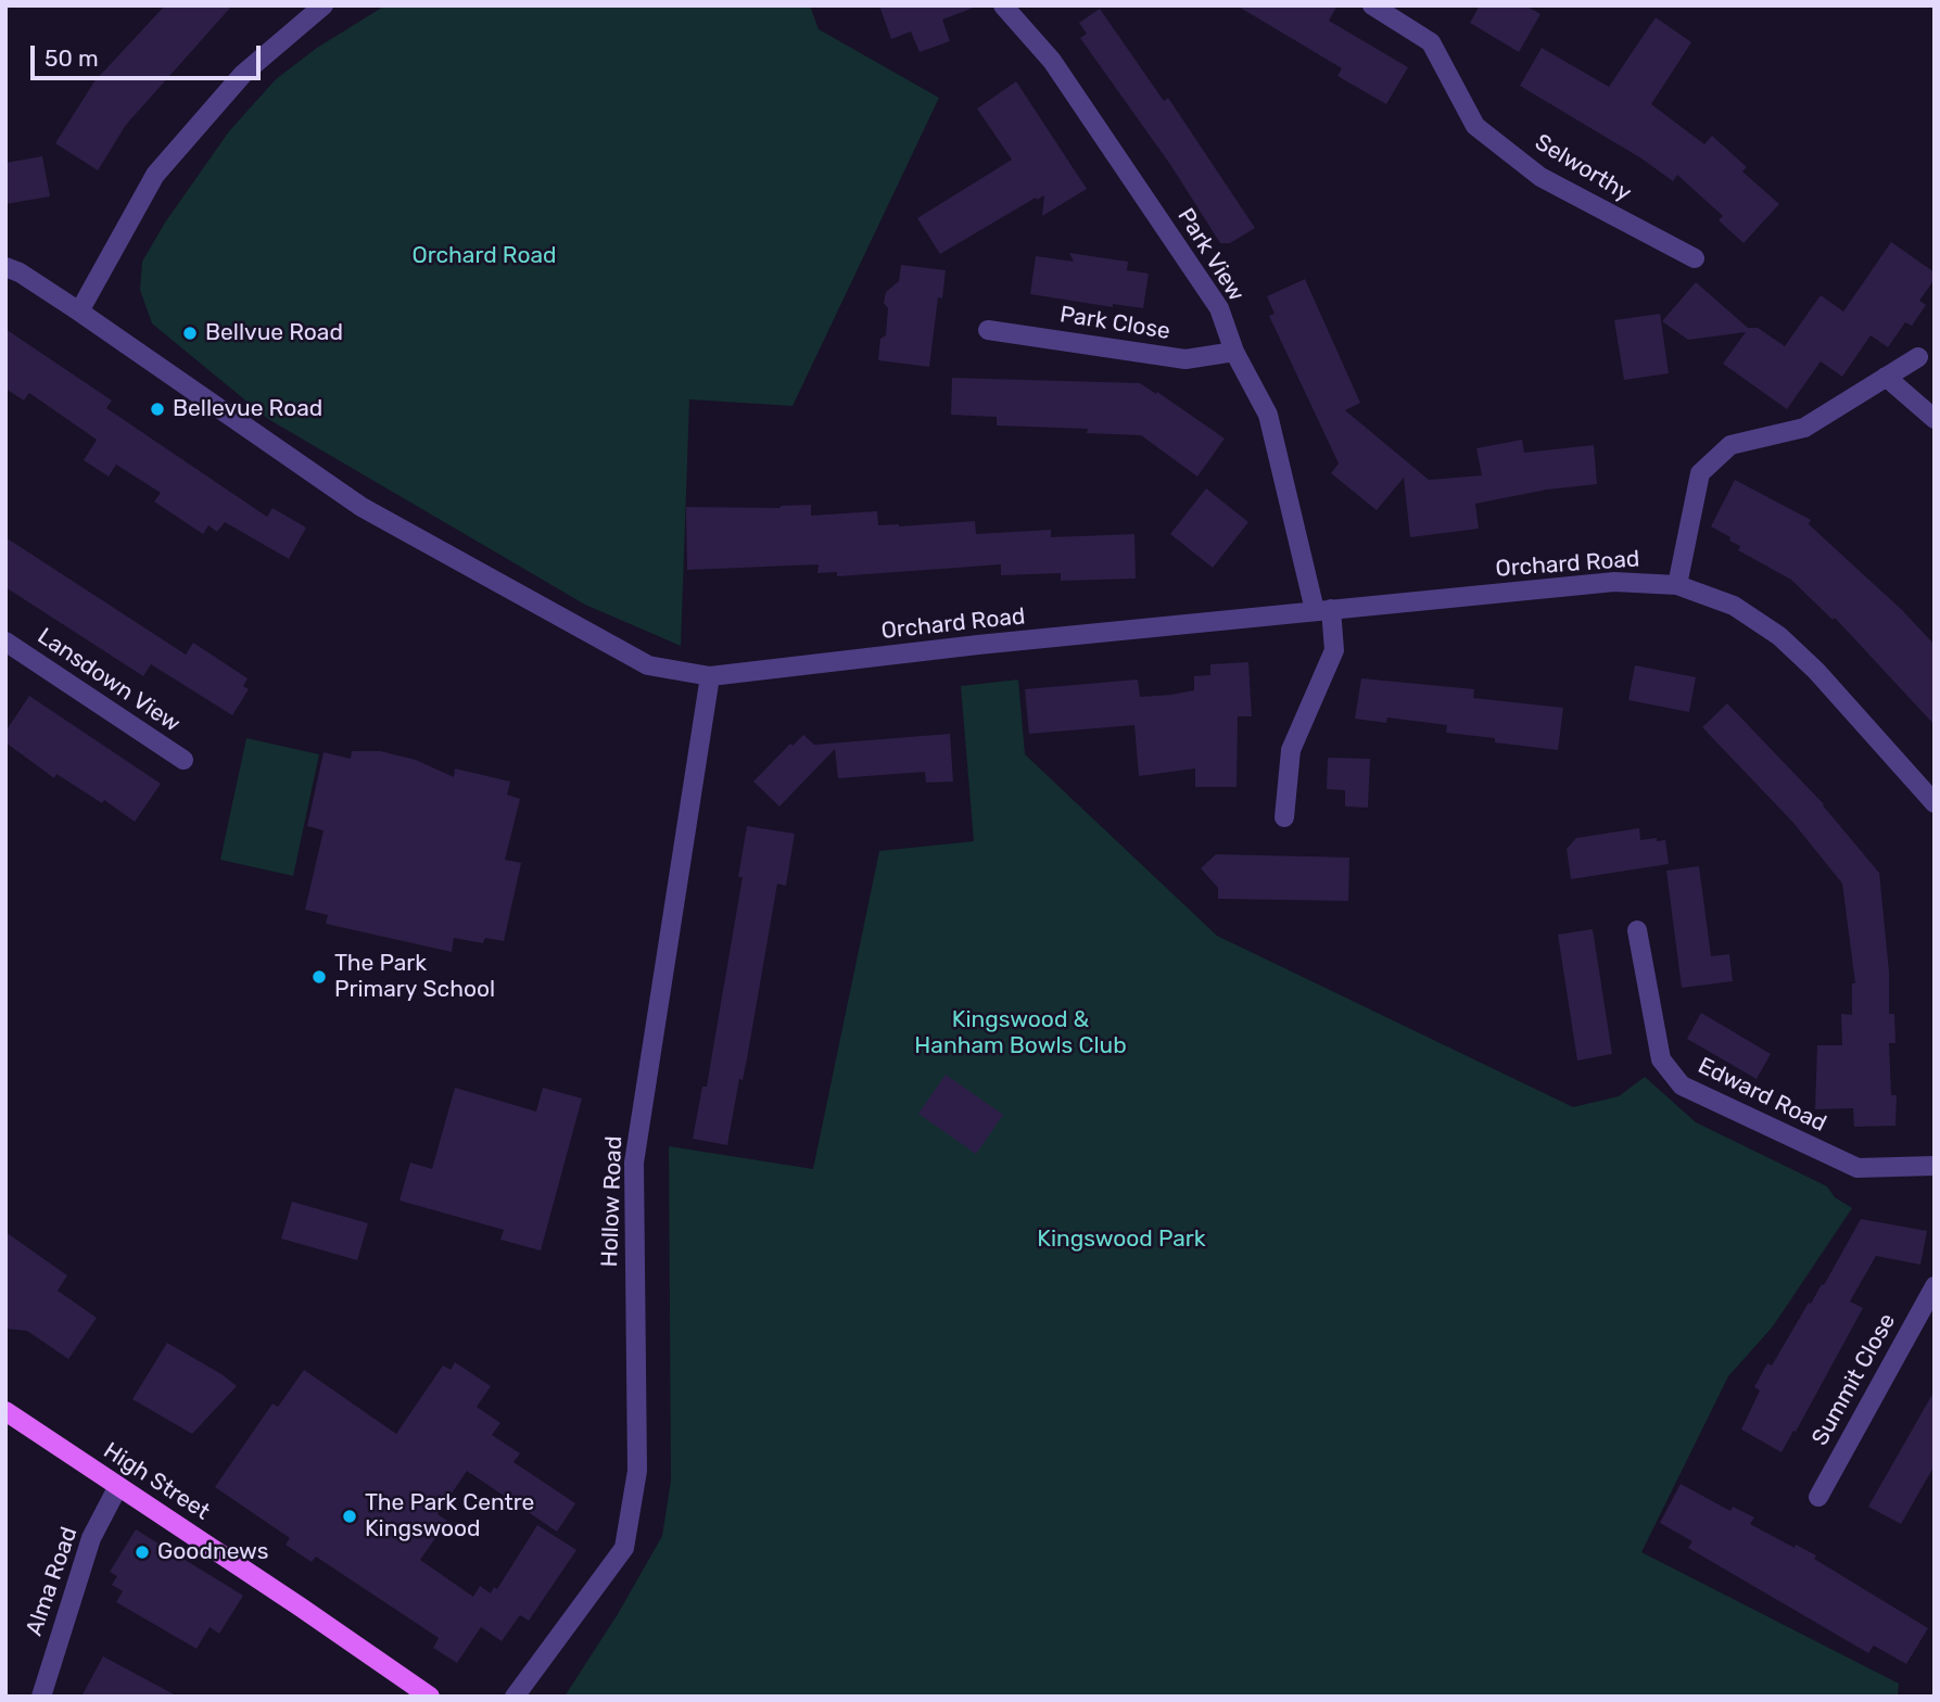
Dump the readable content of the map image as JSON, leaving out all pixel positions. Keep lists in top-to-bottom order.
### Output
{
  "streets": {
    "main road": ["High Street"],
    "street": [
      "Selworthy",
      "Park View",
      "Park Close",
      "Orchard Road",
      "Lansdown View",
      "Edward Road",
      "Hollow Road",
      "Summit Close",
      "Alma Road"
    ]
  },
  "crossings": [
    ["Park View", "Park Close"],
    ["Park View", "Orchard Road"],
    ["Orchard Road", "Hollow Road"],
    ["High Street", "Alma Road"]
  ],
  "parks": ["Orchard Road", "Kingswood & Hanham Bowls Club", "Kingswood Park"],
  "places": [
    "Bellvue Road",
    "Bellevue Road",
    "The Park Primary School",
    "The Park Centre Kingswood",
    "Goodnews"
  ],
  "scale_bar": "50 m"
}
